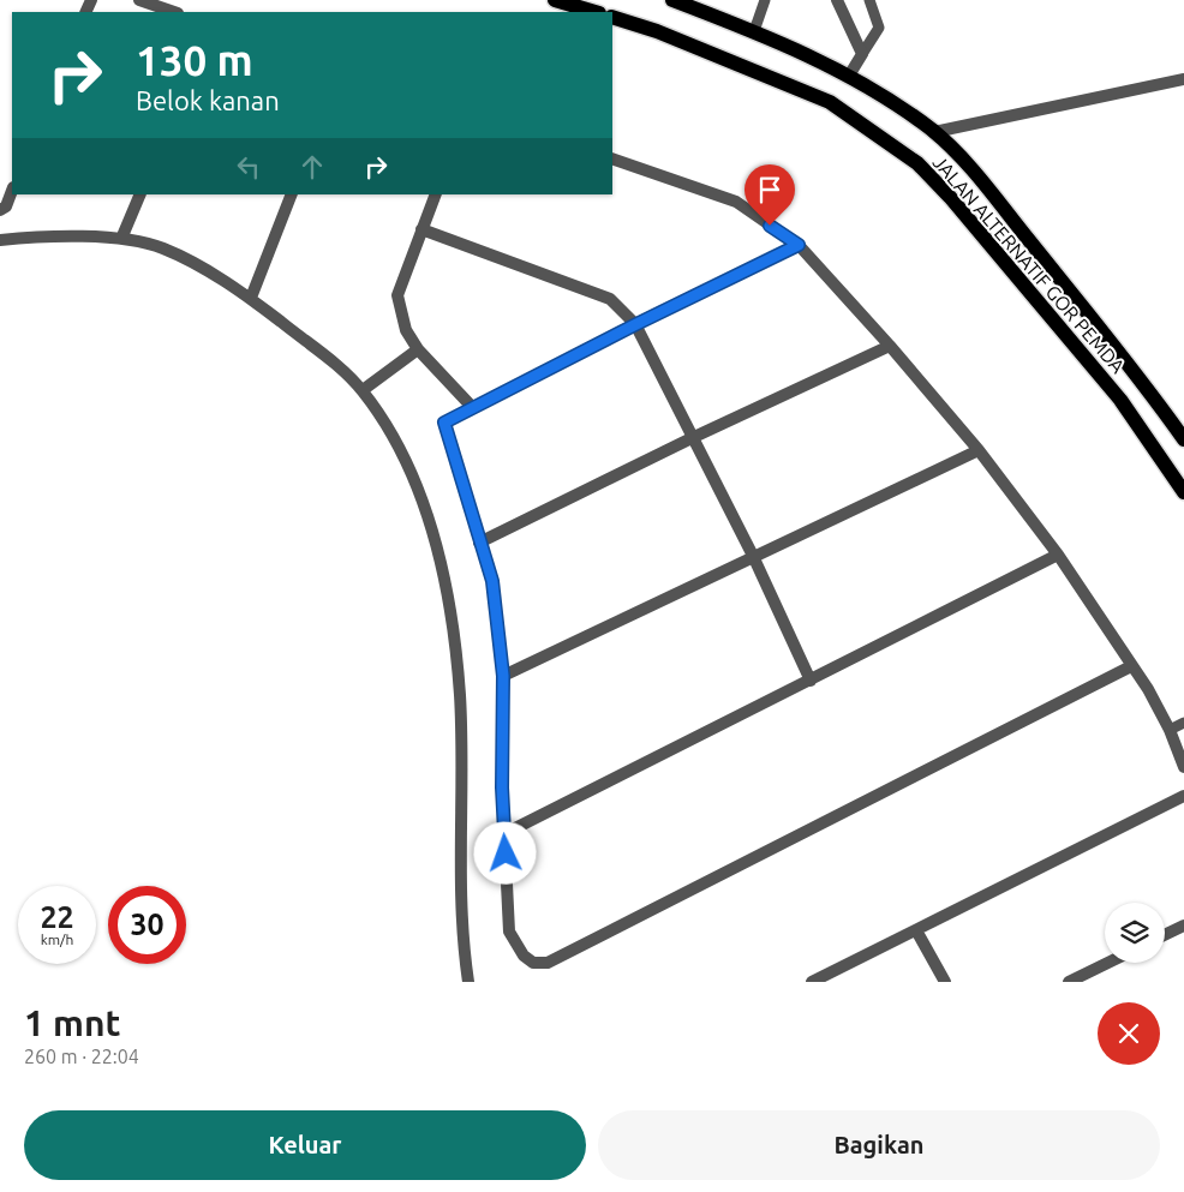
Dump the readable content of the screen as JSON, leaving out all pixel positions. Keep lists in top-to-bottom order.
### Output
{
  "streets": {
    "main road": ["JALAN ALTERNATIF GOR PEMDA"]
  },
  "page": {
    "turn": ["130 m", "Belok kanan"],
    "speed": "22 km/h",
    "limit": "30",
    "heading": ["1 mnt", "260 m · 22:04"],
    "buttons": ["Keluar", "Bagikan"]
  }
}
